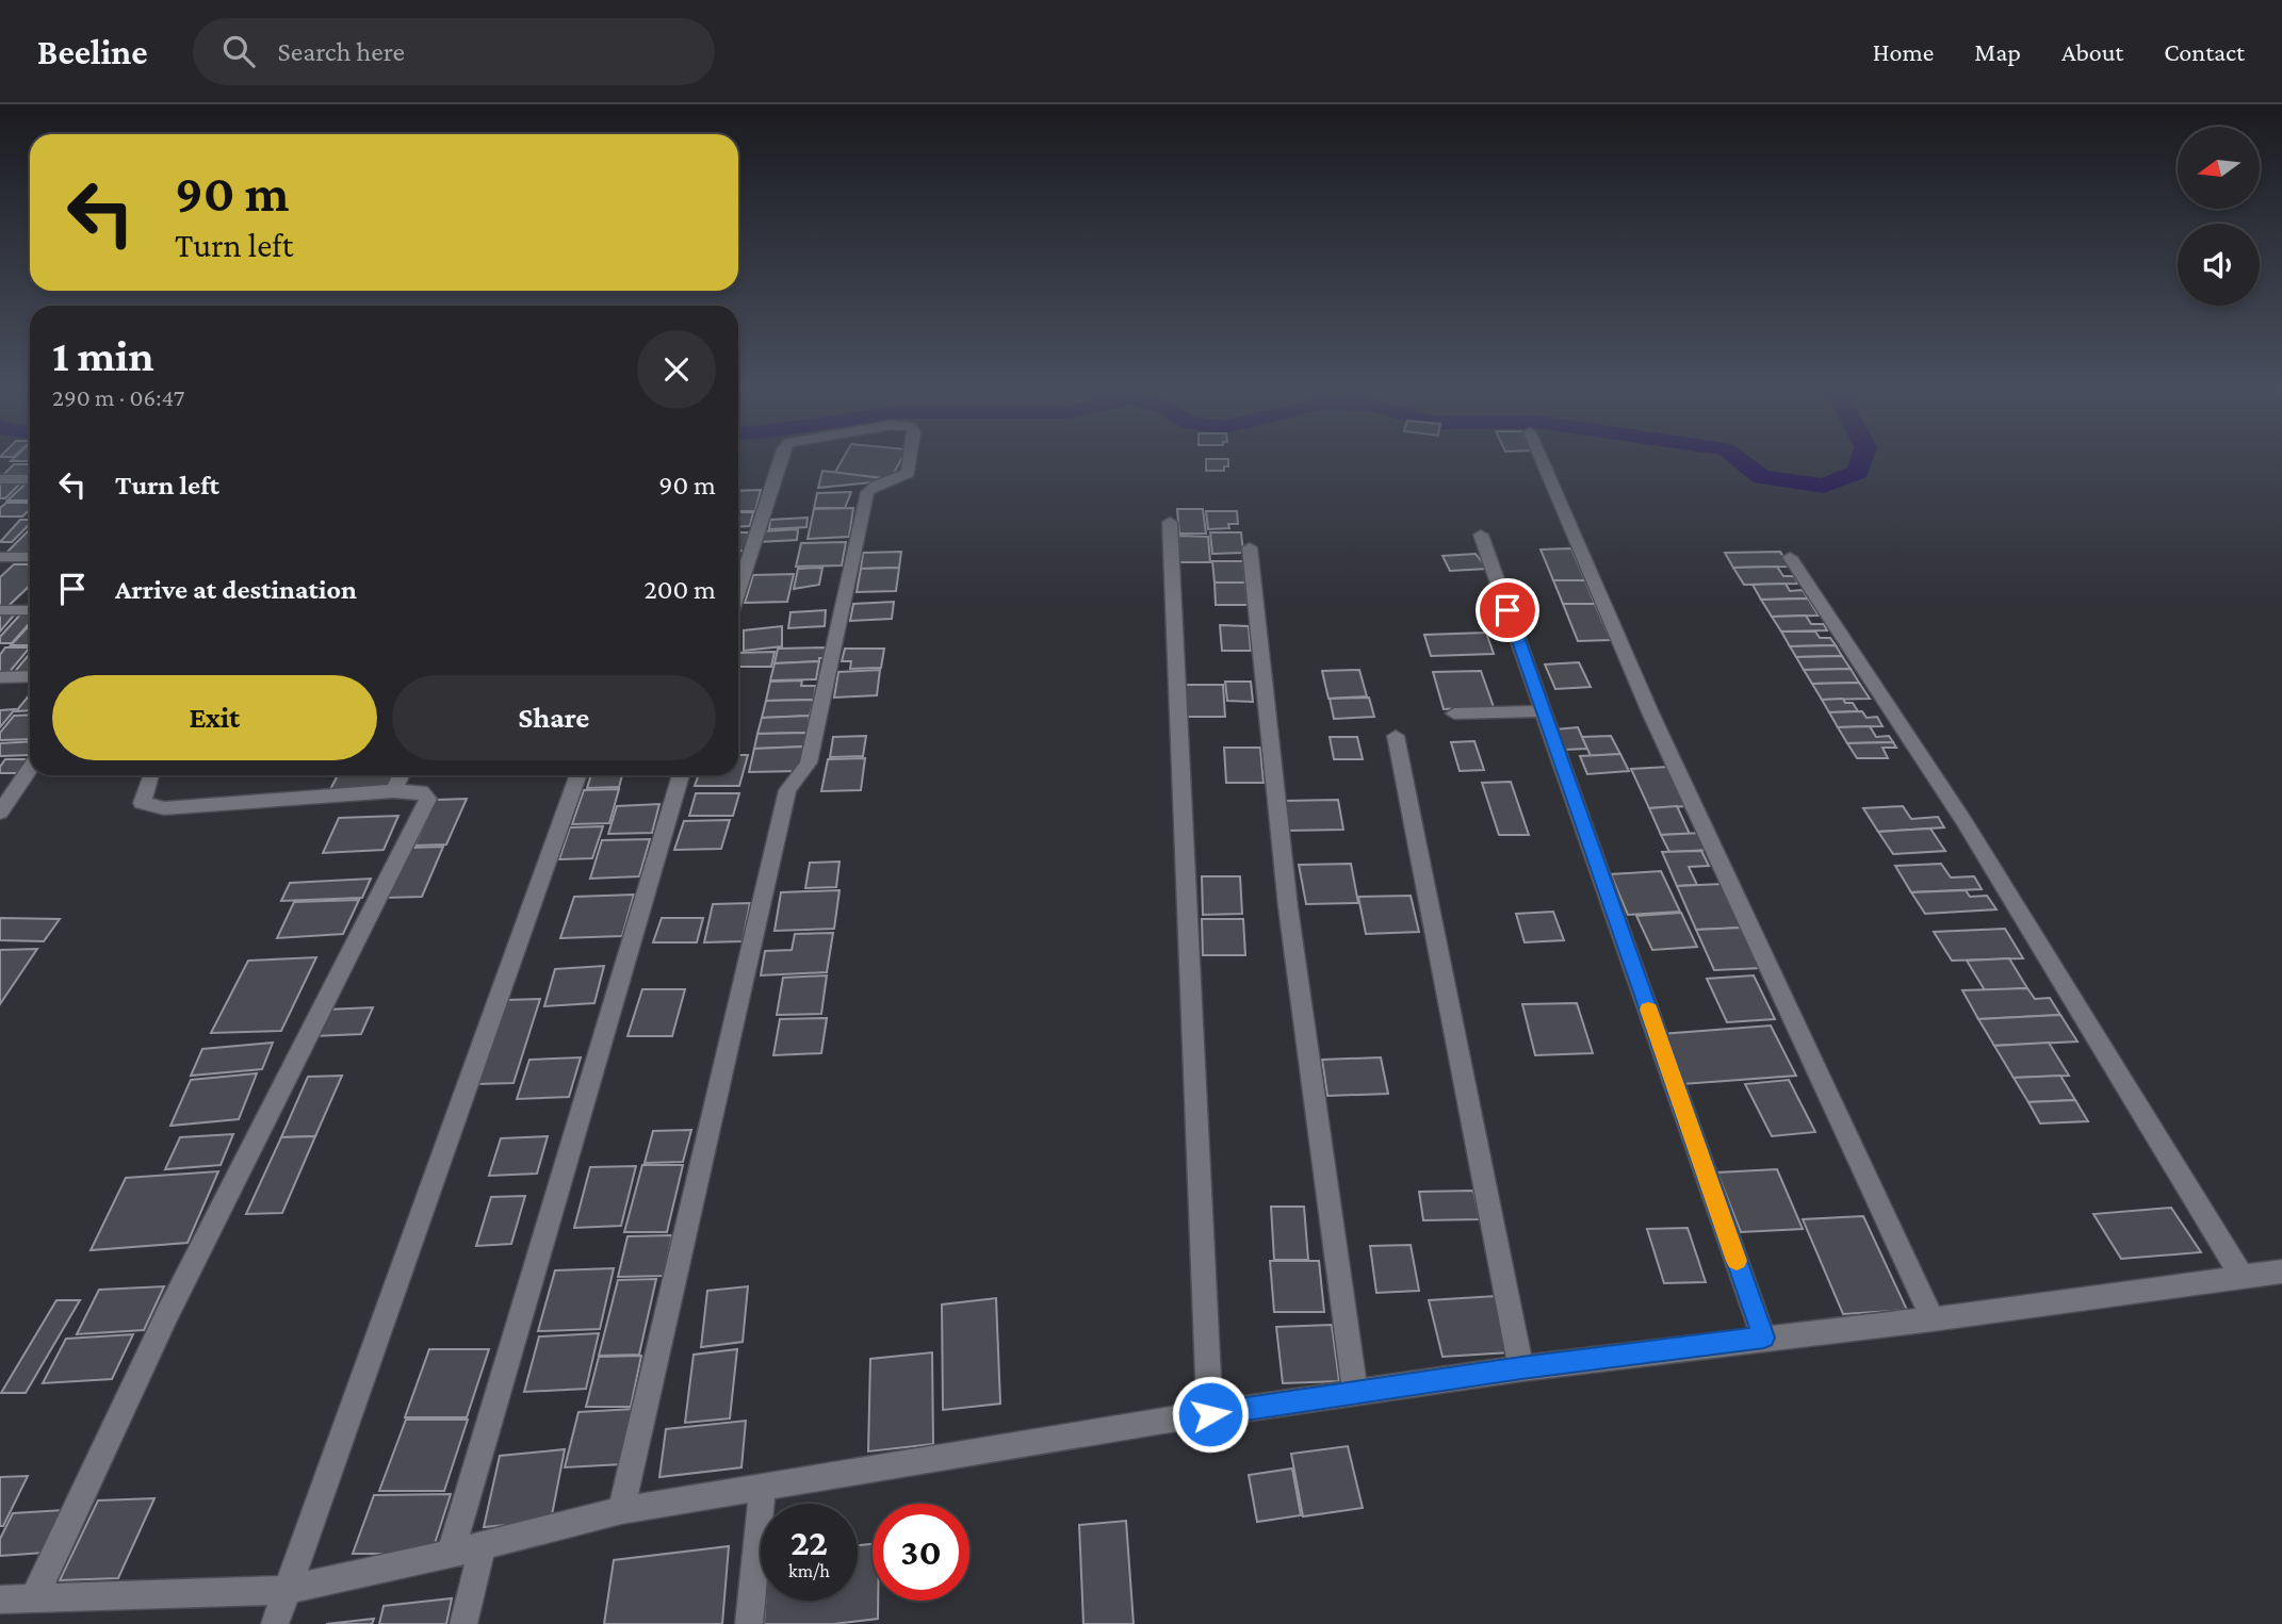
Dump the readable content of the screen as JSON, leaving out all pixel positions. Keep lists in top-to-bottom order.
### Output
{
  "north": "left",
  "page": {
    "header": "Beeline",
    "search": "Search here",
    "nav": [
      "Home",
      "Map",
      "About",
      "Contact"
    ],
    "turn": ["90 m", "Turn left"],
    "heading": ["1 min", "290 m · 06:47"],
    "list": [
      {
        "name": "Turn left",
        "value": "90 m"
      },
      {
        "name": "Arrive at destination",
        "value": "200 m"
      }
    ],
    "buttons": ["Exit", "Share"],
    "speed": "22 km/h",
    "limit": "30"
  }
}
